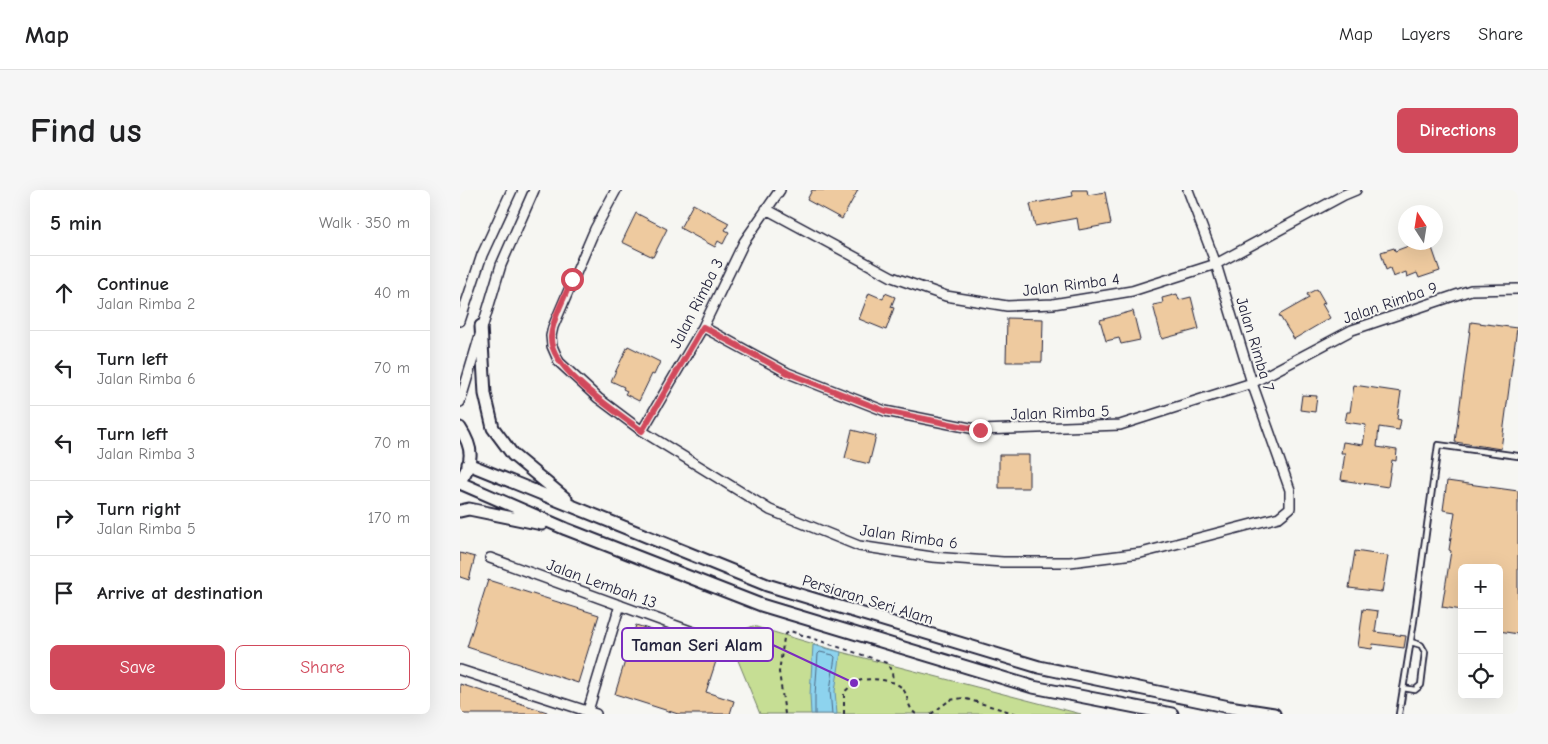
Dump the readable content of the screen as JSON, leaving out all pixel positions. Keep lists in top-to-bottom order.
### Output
{
  "streets": {
    "street": [
      "Jalan Rimba 4",
      "Jalan Rimba 9",
      "Jalan Rimba 3",
      "Jalan Rimba 7",
      "Jalan Rimba 5",
      "Jalan Rimba 6",
      "Jalan Lembah 13",
      "Persiaran Seri Alam"
    ]
  },
  "crossings": [
    ["Jalan Rimba 4", "Jalan Rimba 3"],
    ["Jalan Rimba 4", "Jalan Rimba 7"],
    ["Jalan Rimba 9", "Jalan Rimba 7"],
    ["Jalan Rimba 9", "Jalan Rimba 5"],
    ["Jalan Rimba 3", "Jalan Rimba 5"],
    ["Jalan Rimba 3", "Jalan Rimba 6"],
    ["Jalan Rimba 7", "Jalan Rimba 5"],
    ["Jalan Rimba 7", "Jalan Rimba 6"]
  ],
  "places": ["Taman Seri Alam"],
  "north": "top",
  "page": {
    "header": "Map",
    "nav": ["Map", "Layers", "Share"],
    "buttons": [
      "Directions",
      ["Save", "Share"]
    ],
    "title": "Find us",
    "heading": ["5 min", "Walk · 350 m"],
    "list": [
      ["Continue", "Jalan Rimba 2", "40 m"],
      ["Turn left", "Jalan Rimba 6", "70 m"],
      ["Turn left", "Jalan Rimba 3", "70 m"],
      ["Turn right", "Jalan Rimba 5", "170 m"],
      "Arrive at destination"
    ],
    "map_buttons": ["+", "−"]
  }
}
